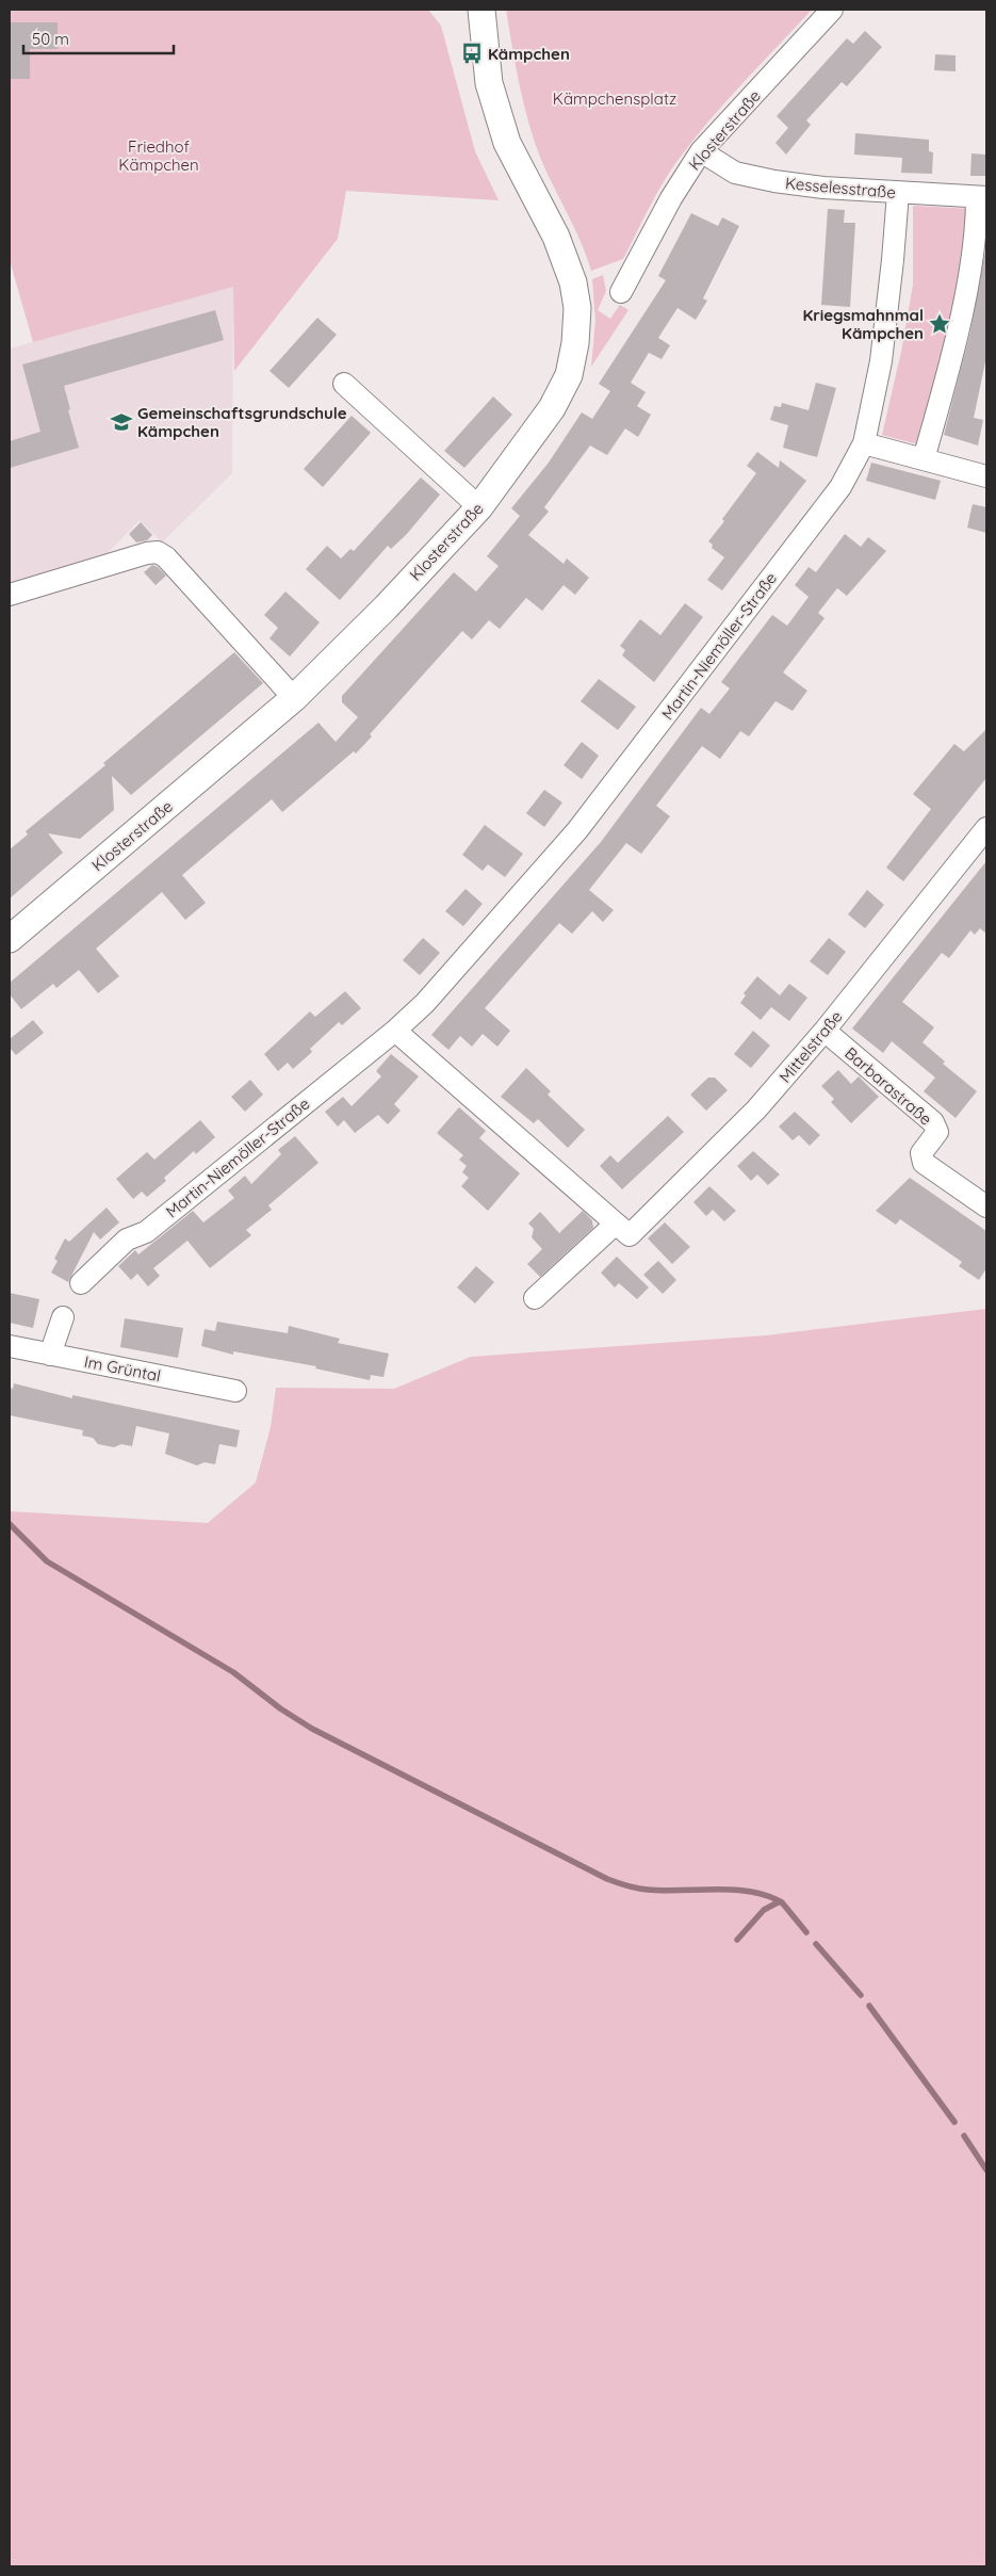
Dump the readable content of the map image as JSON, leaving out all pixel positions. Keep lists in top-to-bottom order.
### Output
{
  "streets": {
    "main road": ["Klosterstraße"],
    "street": [
      "Kesselesstraße",
      "Martin-Niemöller-Straße",
      "Mittelstraße",
      "Barbarastraße",
      "Im Grüntal"
    ]
  },
  "crossings": [
    ["Klosterstraße", "Kesselesstraße"],
    ["Kesselesstraße", "Martin-Niemöller-Straße"],
    ["Martin-Niemöller-Straße", "Mittelstraße"],
    ["Mittelstraße", "Barbarastraße"]
  ],
  "parks": ["Kämpchensplatz", "Friedhof Kämpchen"],
  "places": {
    "bus stop": ["Kämpchen"],
    "place": ["Kriegsmahnmal Kämpchen"],
    "school or university": ["Gemeinschaftsgrundschule Kämpchen"]
  },
  "scale_bar": "50 m"
}
